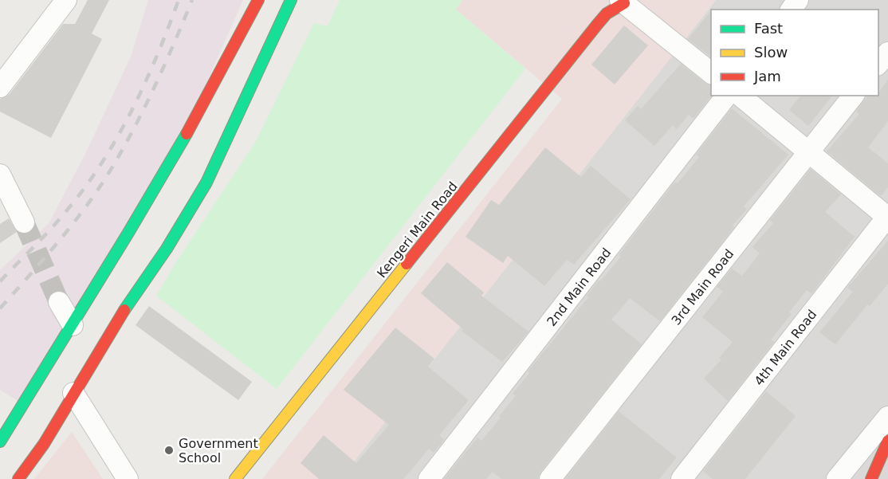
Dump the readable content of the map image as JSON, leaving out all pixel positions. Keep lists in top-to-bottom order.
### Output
{
  "streets": {
    "street": [
      "Kengeri Main Road",
      "2nd Main Road",
      "3rd Main Road",
      "4th Main Road"
    ]
  },
  "places": ["Government School"],
  "legend": ["Fast", "Slow", "Jam"]
}
